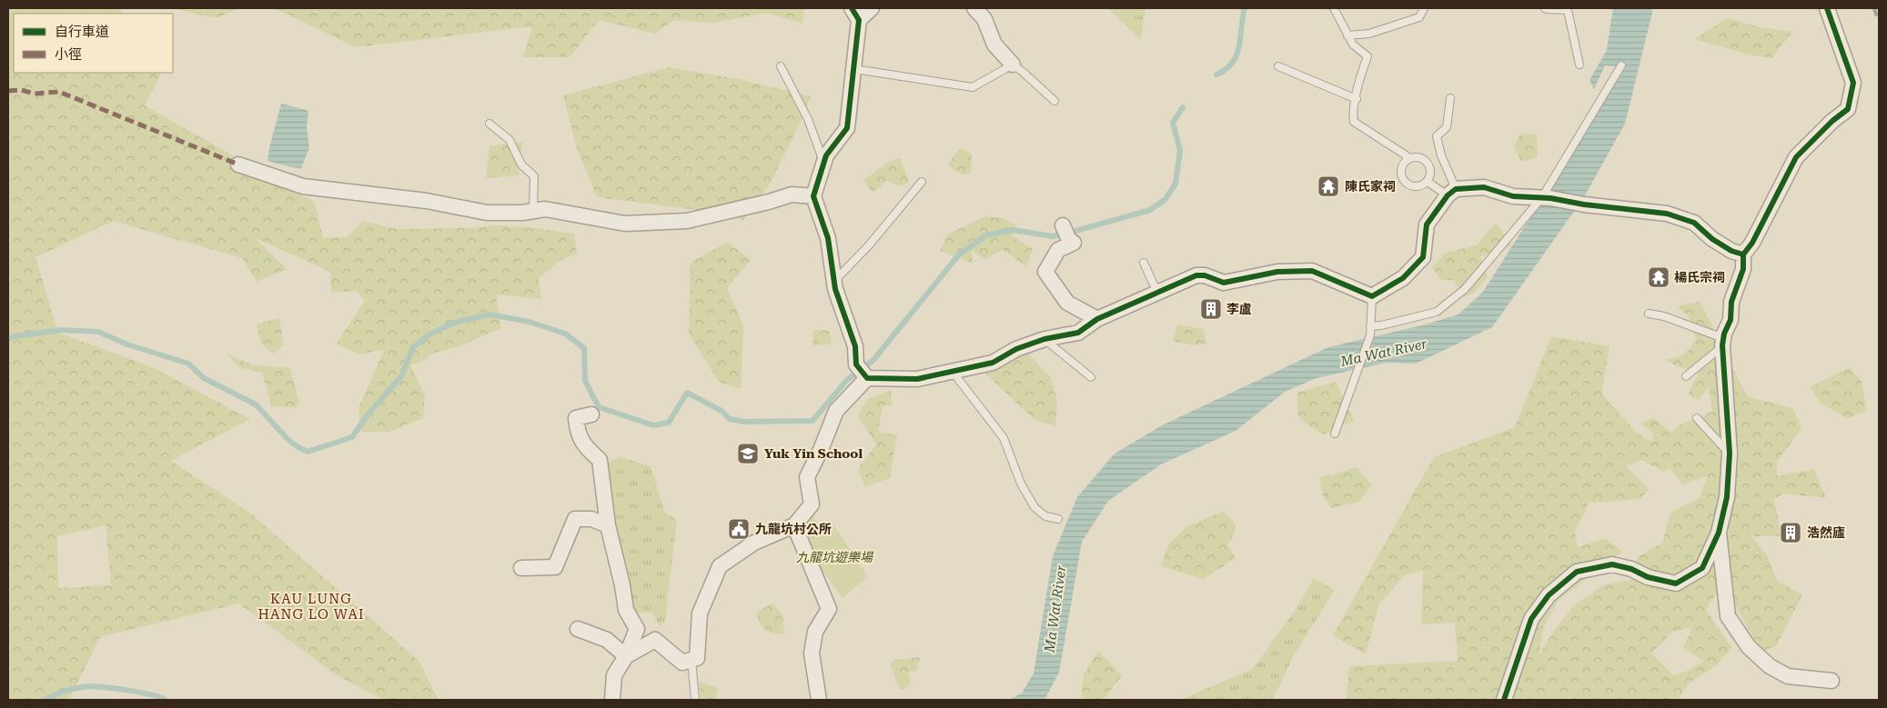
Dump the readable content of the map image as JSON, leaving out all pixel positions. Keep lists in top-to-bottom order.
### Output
{
  "districts": ["KAU LUNG HANG LO WAI"],
  "water": ["Ma Wat River"],
  "parks": ["九龍坑遊樂場"],
  "places": {
    "temple": ["陳氏家祠", "楊氏宗祠"],
    "building": ["李盧", "浩然廬"],
    "school or university": ["Yuk Yin School"],
    "public building": ["九龍坑村公所"]
  },
  "legend": ["自行車道", "小徑"]
}
